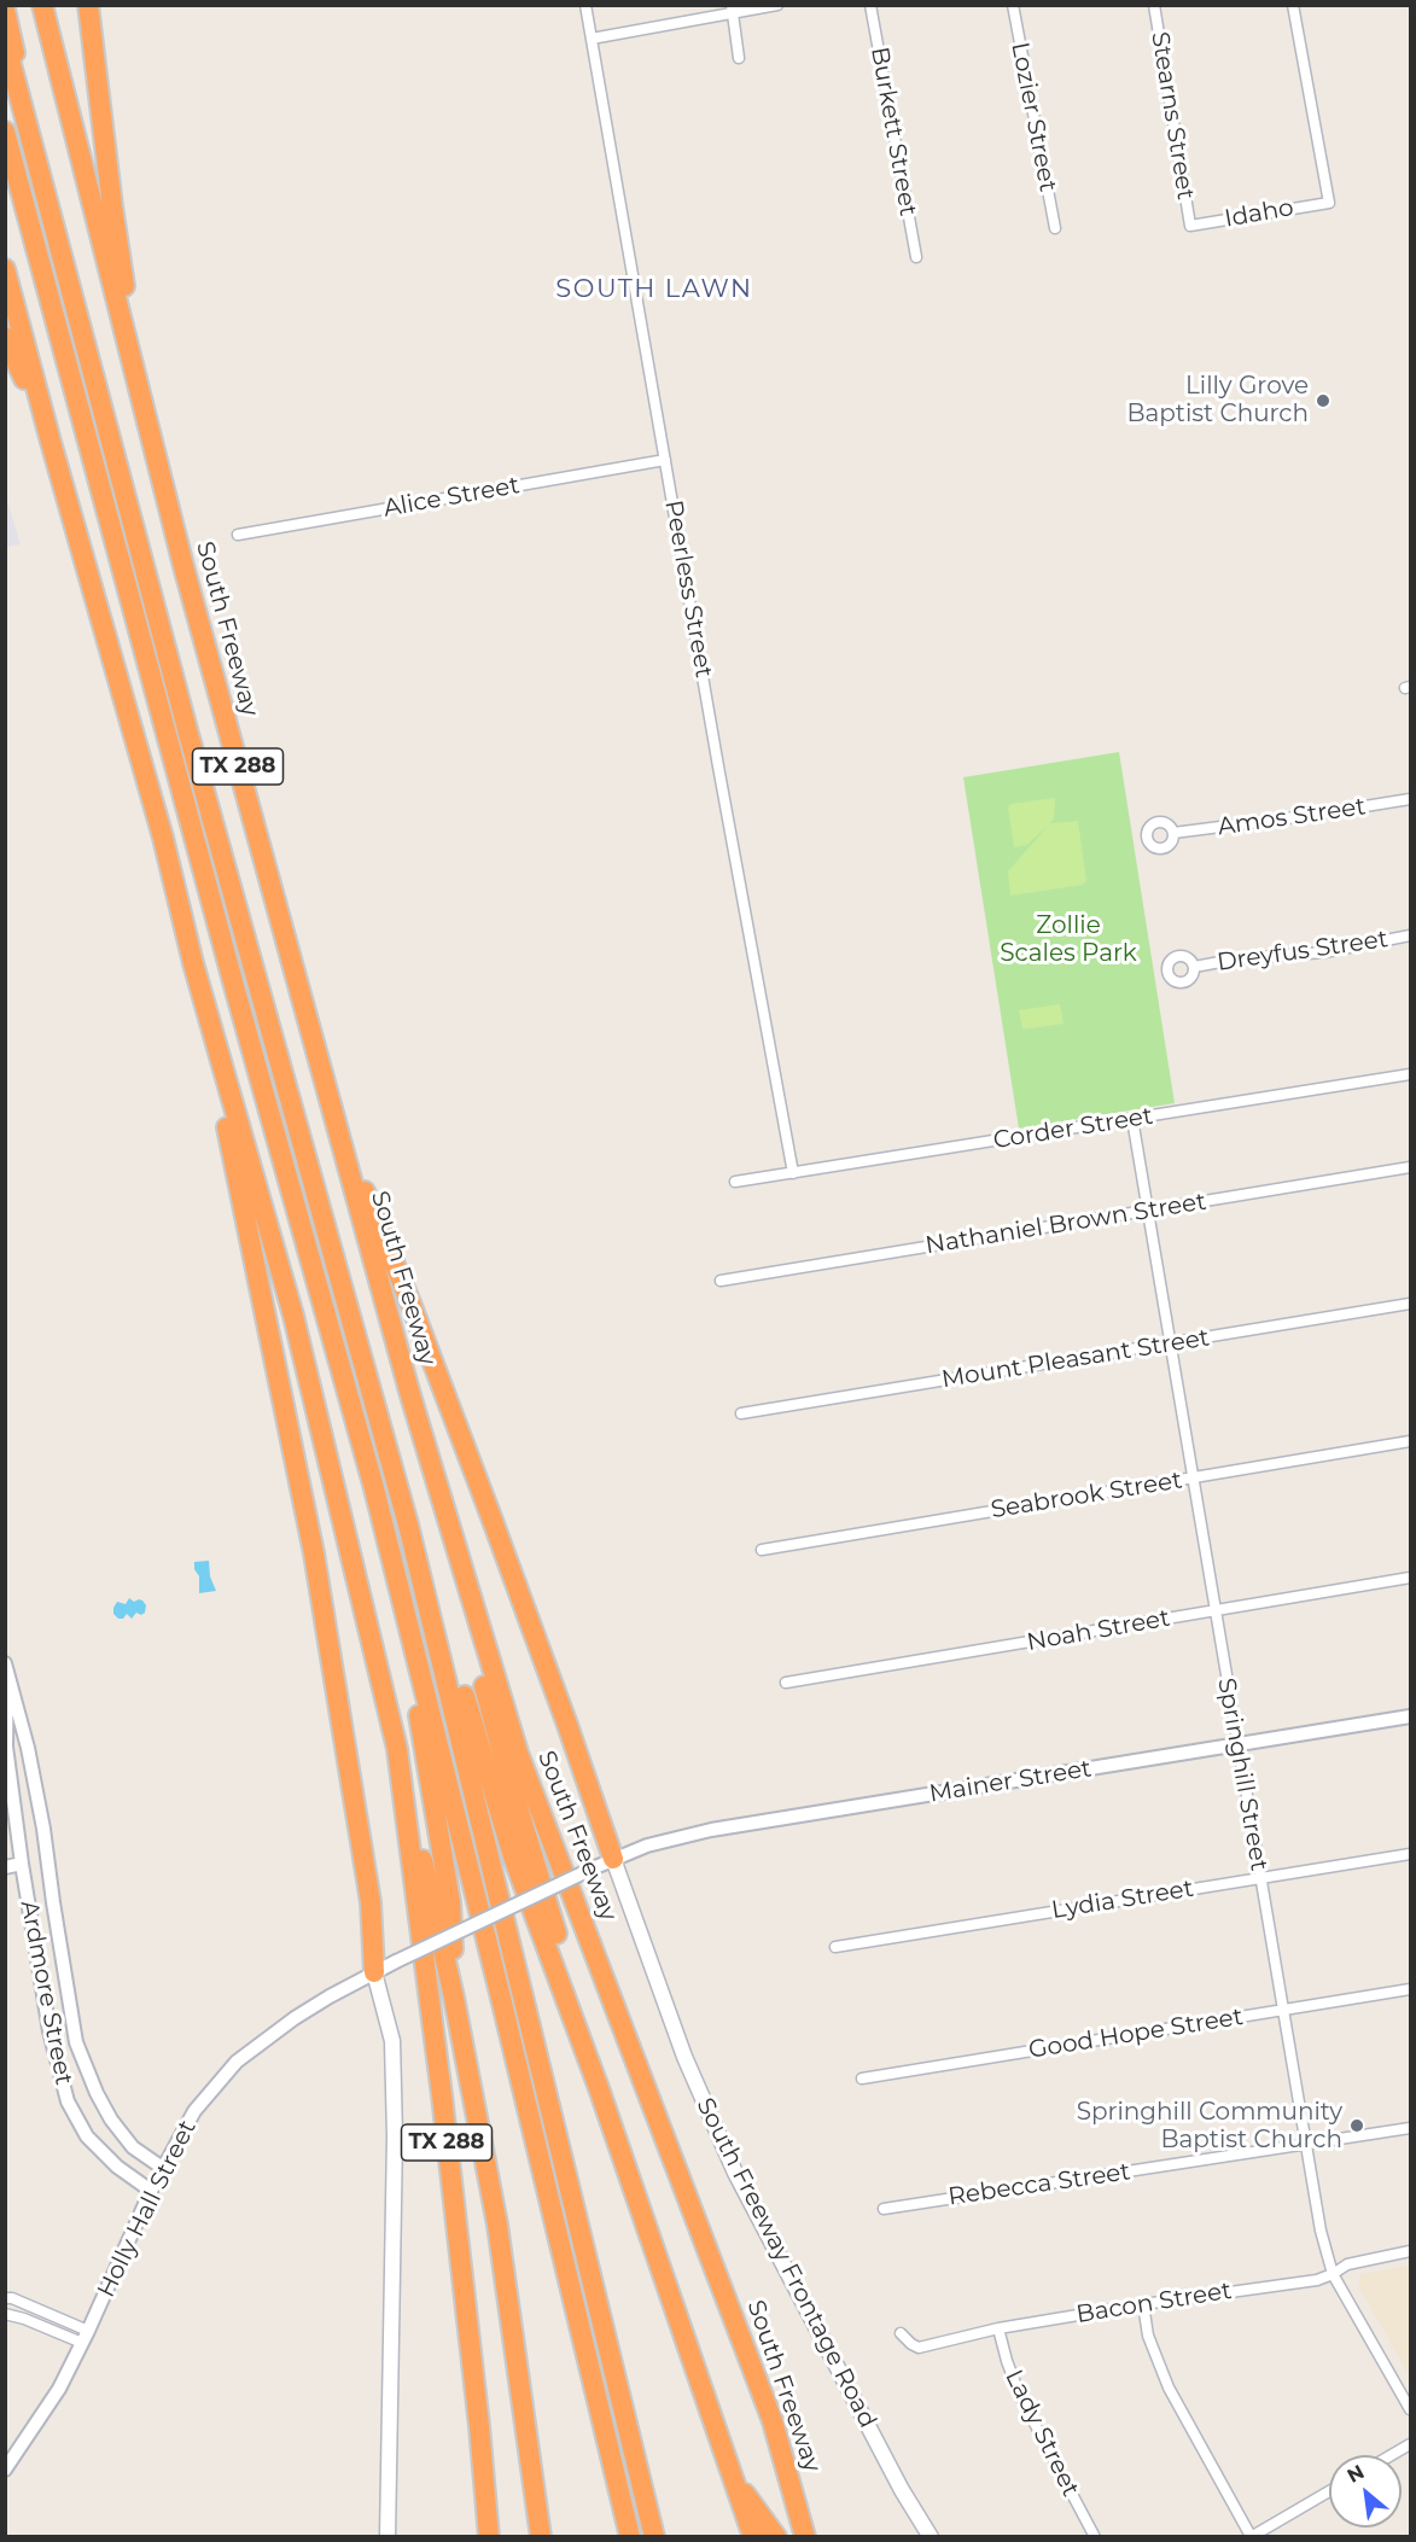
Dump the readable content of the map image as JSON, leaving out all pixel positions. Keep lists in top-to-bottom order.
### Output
{
  "streets": {
    "highway": ["South Freeway", "TX 288"],
    "main road": ["South Freeway Frontage Road"],
    "street": [
      "Stearns Street",
      "Lozier Street",
      "Burkett Street",
      "Idaho",
      "Alice Street",
      "Peerless Street",
      "Amos Street",
      "Dreyfus Street",
      "Corder Street",
      "Nathaniel Brown Street",
      "Mount Pleasant Street",
      "Seabrook Street",
      "Noah Street",
      "Springhill Street",
      "Mainer Street",
      "Lydia Street",
      "Ardmore Street",
      "Good Hope Street",
      "Rebecca Street",
      "Holly Hall Street",
      "Bacon Street",
      "Lady Street"
    ]
  },
  "crossings": [
    ["Stearns Street", "Idaho"],
    ["Alice Street", "Peerless Street"],
    ["Peerless Street", "Corder Street"],
    ["Corder Street", "Springhill Street"],
    ["Nathaniel Brown Street", "Springhill Street"],
    ["Mount Pleasant Street", "Springhill Street"],
    ["Seabrook Street", "Springhill Street"],
    ["Noah Street", "Springhill Street"],
    ["Springhill Street", "Mainer Street"],
    ["Springhill Street", "Lydia Street"],
    ["Springhill Street", "Good Hope Street"],
    ["Springhill Street", "Rebecca Street"],
    ["Springhill Street", "Bacon Street"],
    ["Mainer Street", "Holly Hall Street"],
    ["Mainer Street", "South Freeway Frontage Road"],
    ["Ardmore Street", "Holly Hall Street"],
    ["Holly Hall Street", "South Freeway Frontage Road"],
    ["Bacon Street", "Lady Street"]
  ],
  "districts": ["SOUTH LAWN"],
  "parks": ["Zollie Scales Park"],
  "places": ["Lilly Grove Baptist Church", "Springhill Community Baptist Church"],
  "north": "top left"
}
